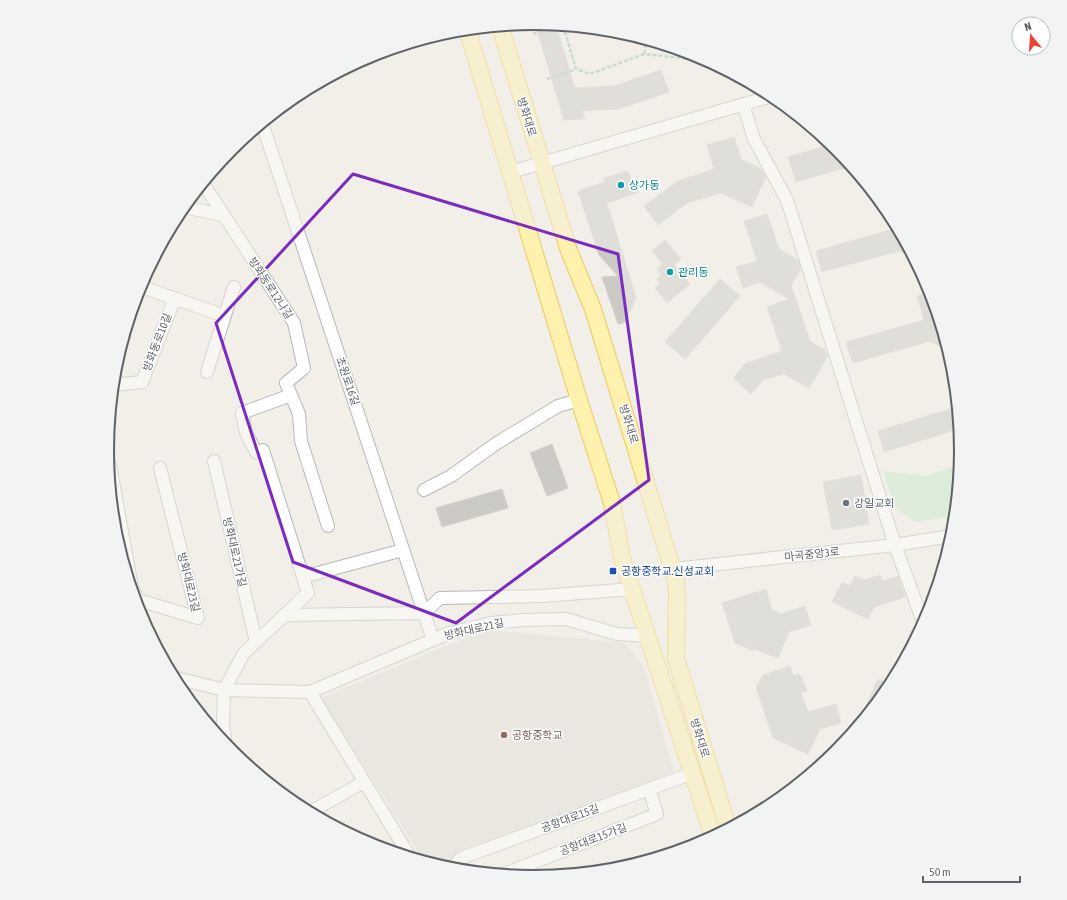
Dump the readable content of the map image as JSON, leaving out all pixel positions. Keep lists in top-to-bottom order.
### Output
{
  "streets": {
    "main road": ["방화대로"],
    "street": [
      "방화동로12나길",
      "방화동로10길",
      "초원로16길",
      "방화대로21가길",
      "마곡중앙3로",
      "방화대로23길",
      "방화대로21길",
      "공항대로15길",
      "공항대로15가길"
    ]
  },
  "crossings": [
    ["방화대로", "마곡중앙3로"],
    ["방화대로", "방화대로21길"],
    ["방화대로", "공항대로15길"],
    ["초원로16길", "방화대로21길"],
    ["공항대로15길", "공항대로15가길"]
  ],
  "places": {
    "other": [
      "상가동",
      "관리동",
      "강일교회",
      "공항중학교"
    ],
    "transit": ["공항중학교.신성교회"]
  },
  "scale_bar": "50 m",
  "north": "top"
}
